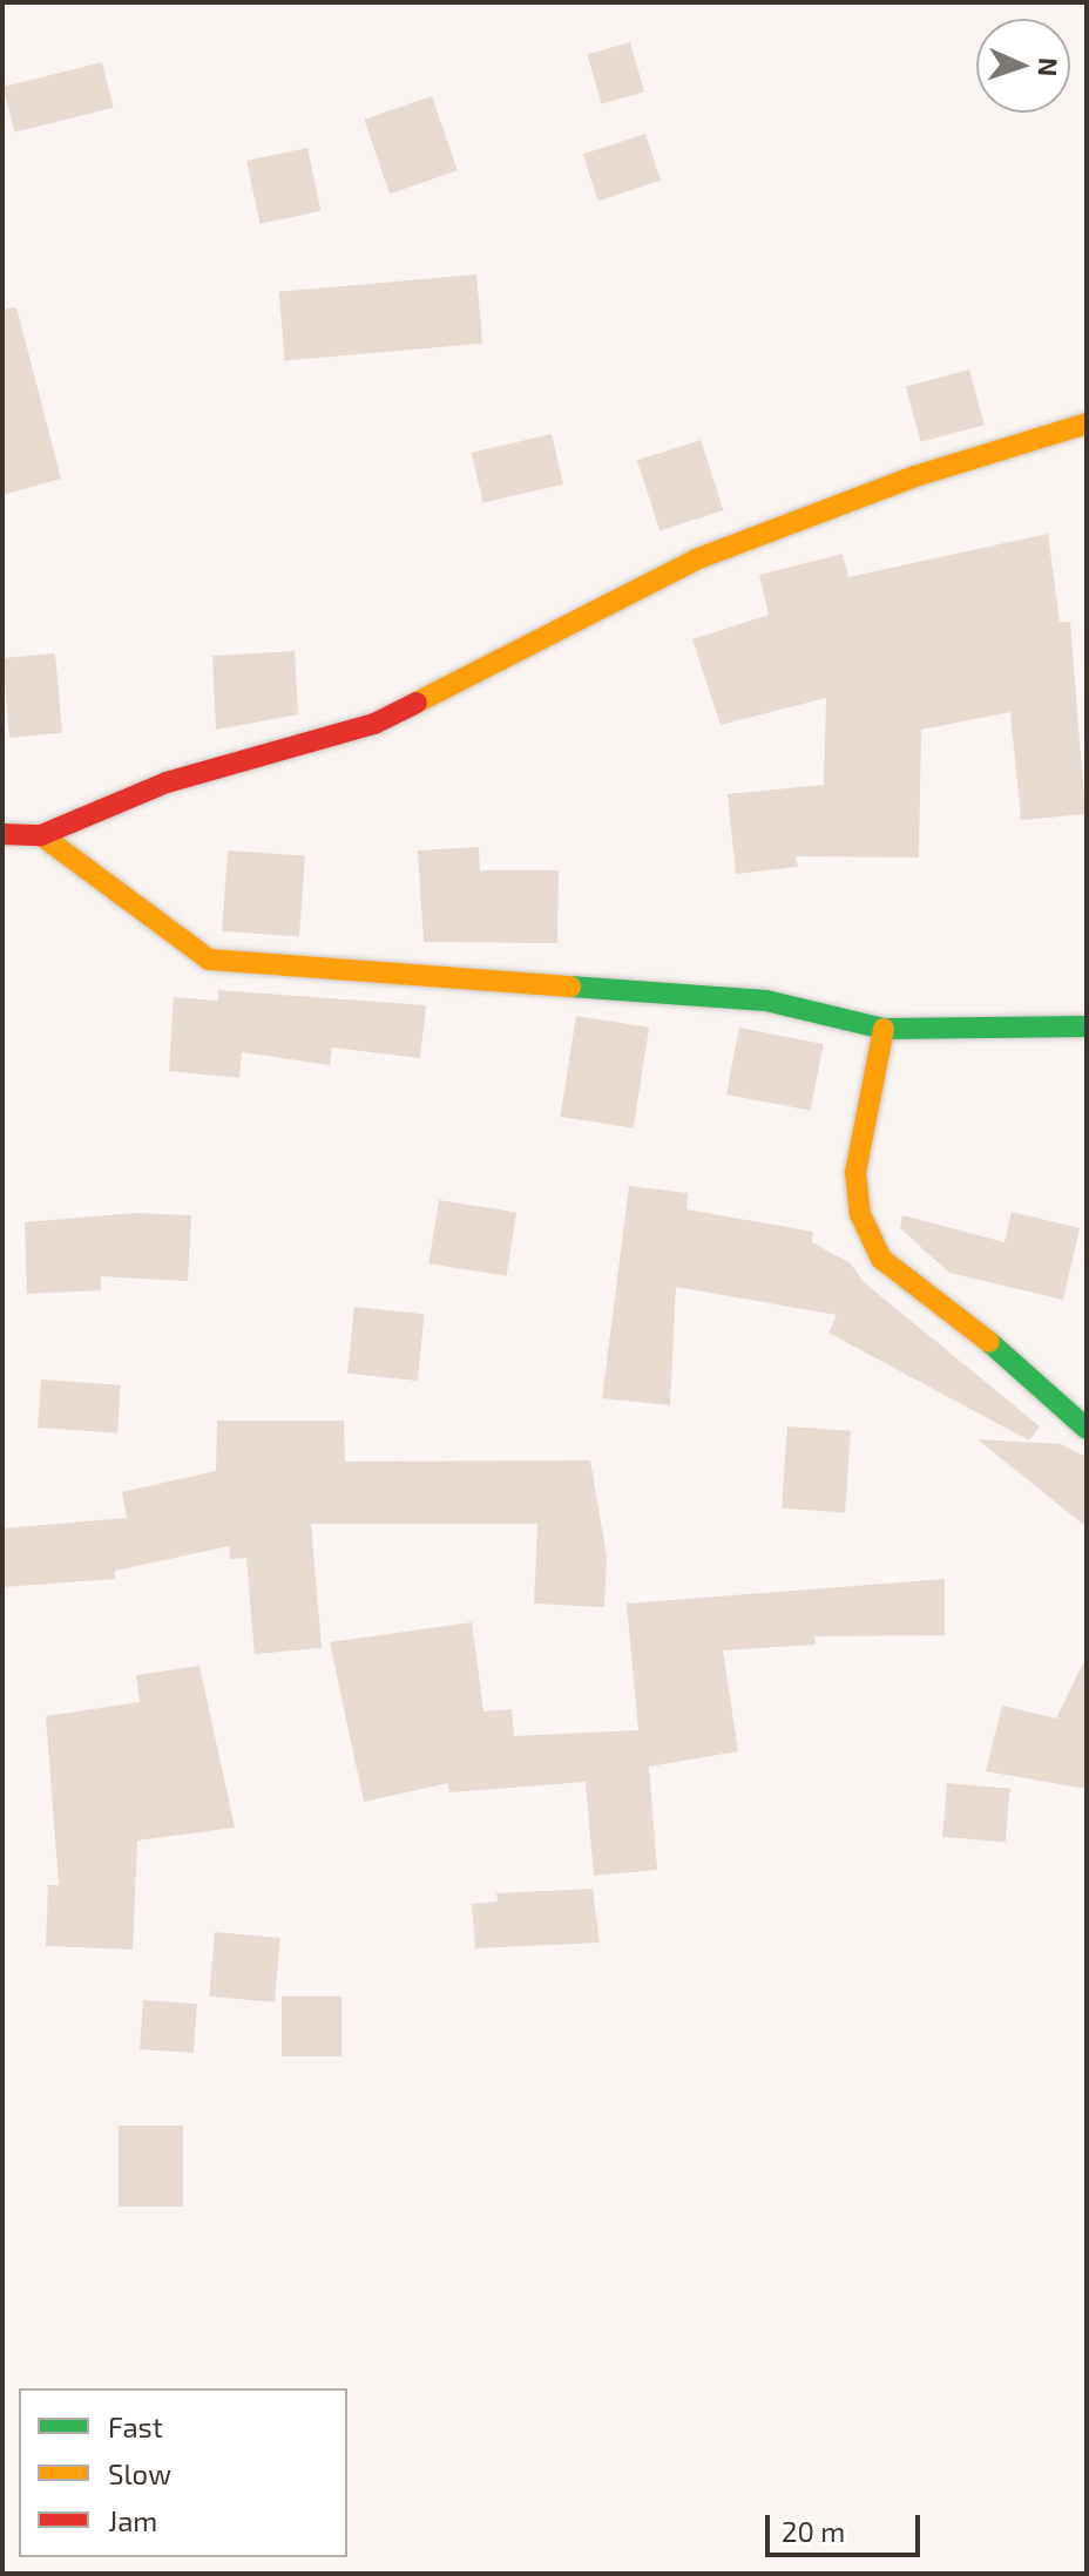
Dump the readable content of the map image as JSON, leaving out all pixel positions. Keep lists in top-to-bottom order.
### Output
{
  "legend": ["Fast", "Slow", "Jam"],
  "scale_bar": "20 m",
  "north": "right"
}
